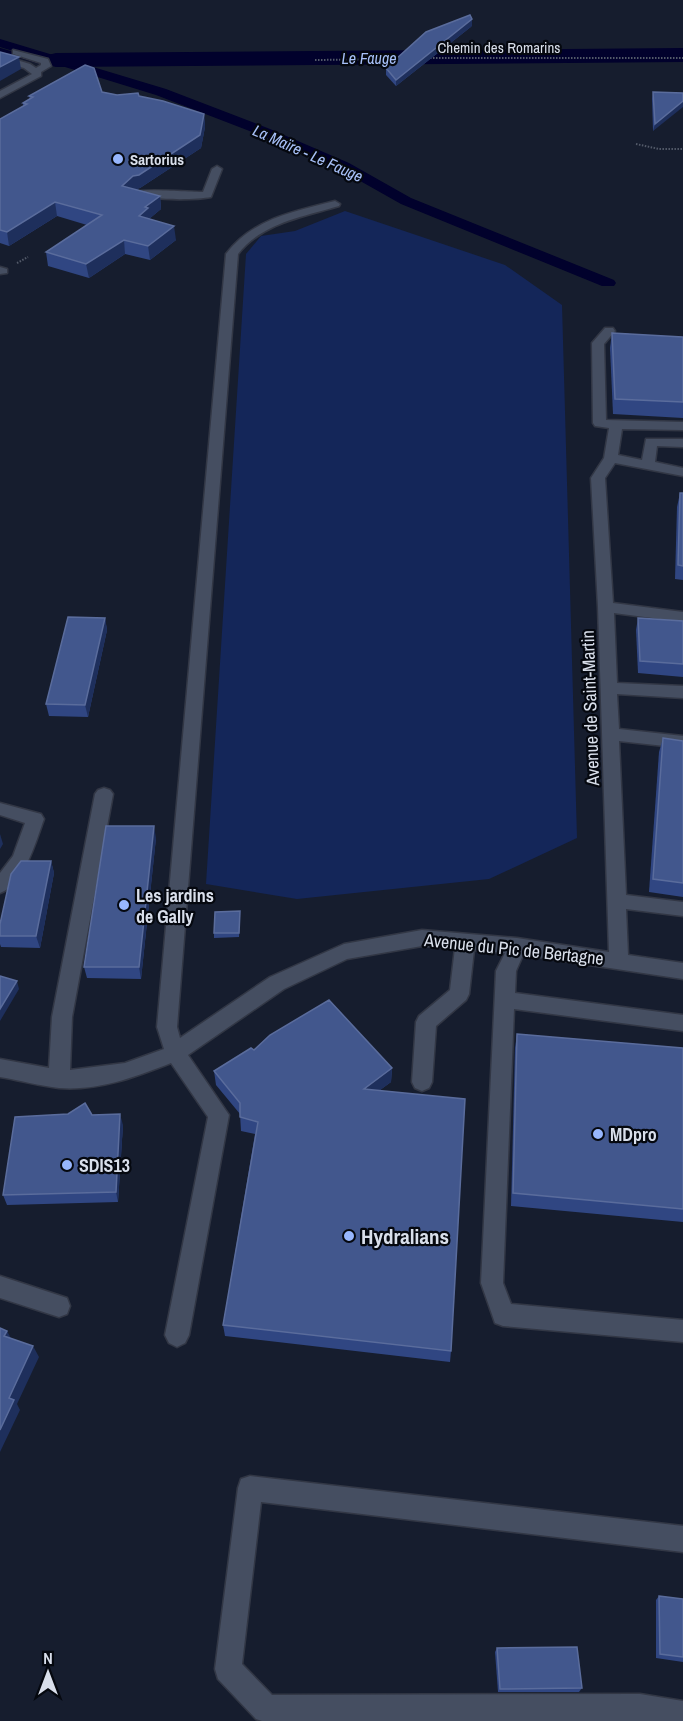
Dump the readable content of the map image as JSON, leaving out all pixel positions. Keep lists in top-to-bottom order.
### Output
{
  "streets": {
    "street": ["Avenue de Saint-Martin", "Avenue du Pic de Bertagne"],
    "path": ["Chemin des Romarins"]
  },
  "crossings": [
    ["Avenue de Saint-Martin", "Avenue du Pic de Bertagne"]
  ],
  "water": ["Le Fauge", "La Maïre - Le Fauge"],
  "places": [
    "Sartorius",
    "Les jardins de Gally",
    "MDpro",
    "SDIS13",
    "Hydralians"
  ],
  "north": "top"
}
